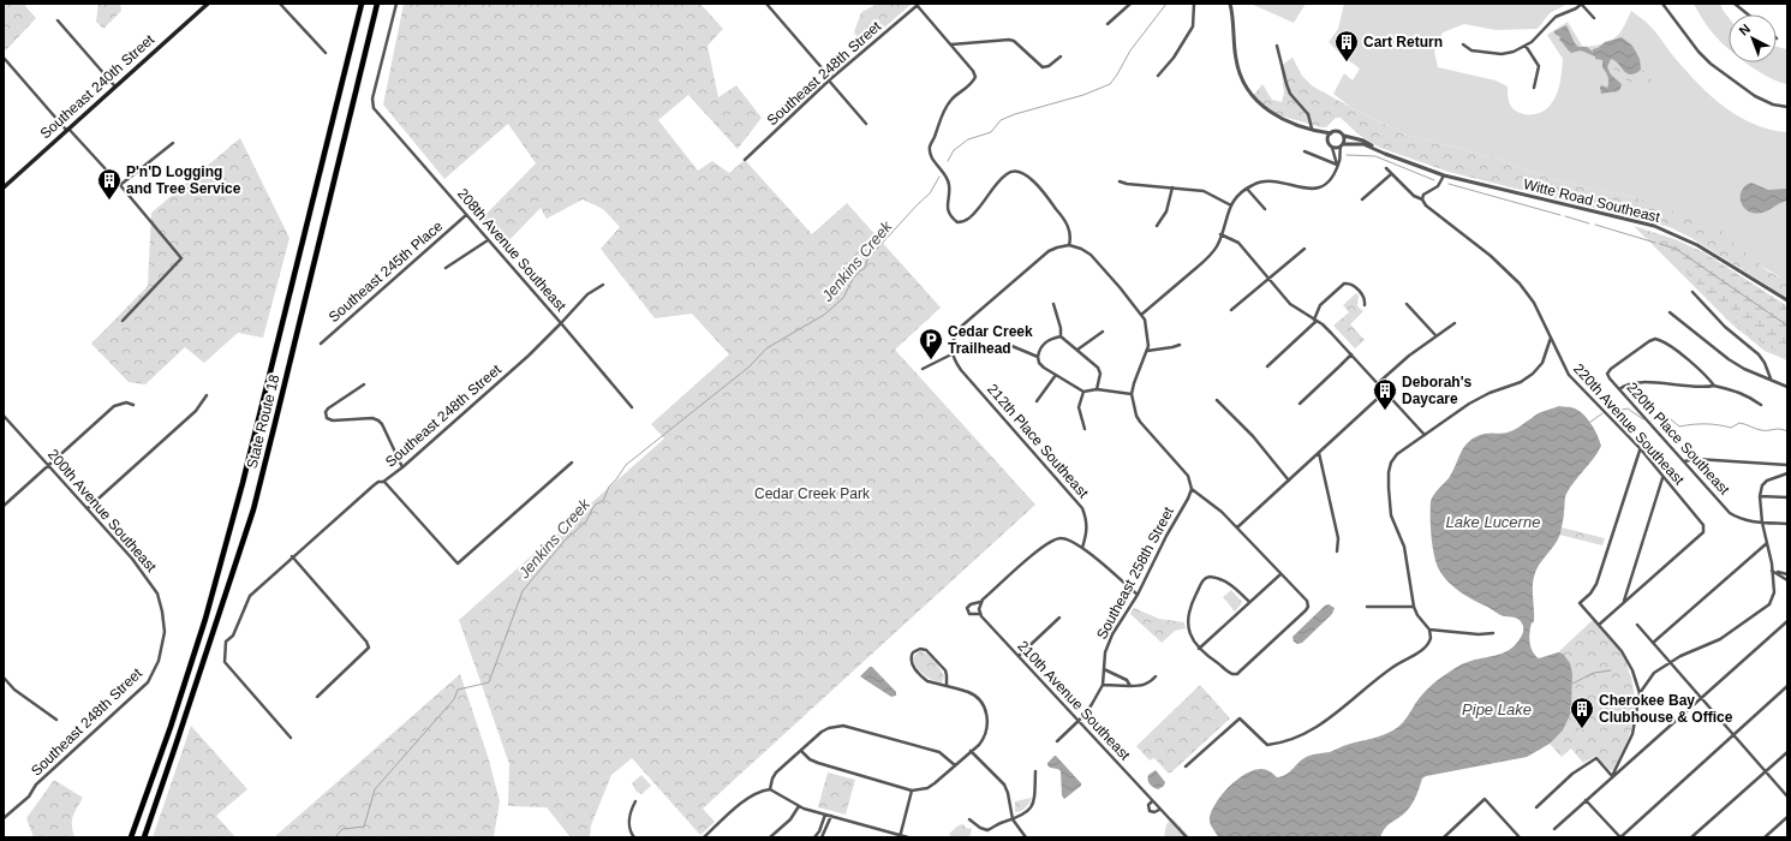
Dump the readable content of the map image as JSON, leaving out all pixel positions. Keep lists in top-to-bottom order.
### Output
{
  "streets": {
    "highway": ["State Route 18"],
    "main road": ["Southeast 240th Street"],
    "street": [
      "Southeast 248th Street",
      "Witte Road Southeast",
      "208th Avenue Southeast",
      "Southeast 245th Place",
      "220th Avenue Southeast",
      "220th Place Southeast",
      "212th Place Southeast",
      "200th Avenue Southeast",
      "Southeast 258th Street",
      "210th Avenue Southeast"
    ]
  },
  "crossings": [
    ["Southeast 248th Street", "208th Avenue Southeast"],
    ["Southeast 248th Street", "200th Avenue Southeast"],
    ["208th Avenue Southeast", "Southeast 245th Place"],
    ["Southeast 258th Street", "210th Avenue Southeast"]
  ],
  "water": ["Jenkins Creek", "Lake Lucerne", "Pipe Lake"],
  "parks": ["Cedar Creek Park"],
  "places": {
    "building": [
      "Cart Return",
      "P'n'D Logging and Tree Service",
      "Deborah's Daycare",
      "Cherokee Bay Clubhouse & Office"
    ],
    "parking": ["Cedar Creek Trailhead"]
  },
  "north": "top left"
}
